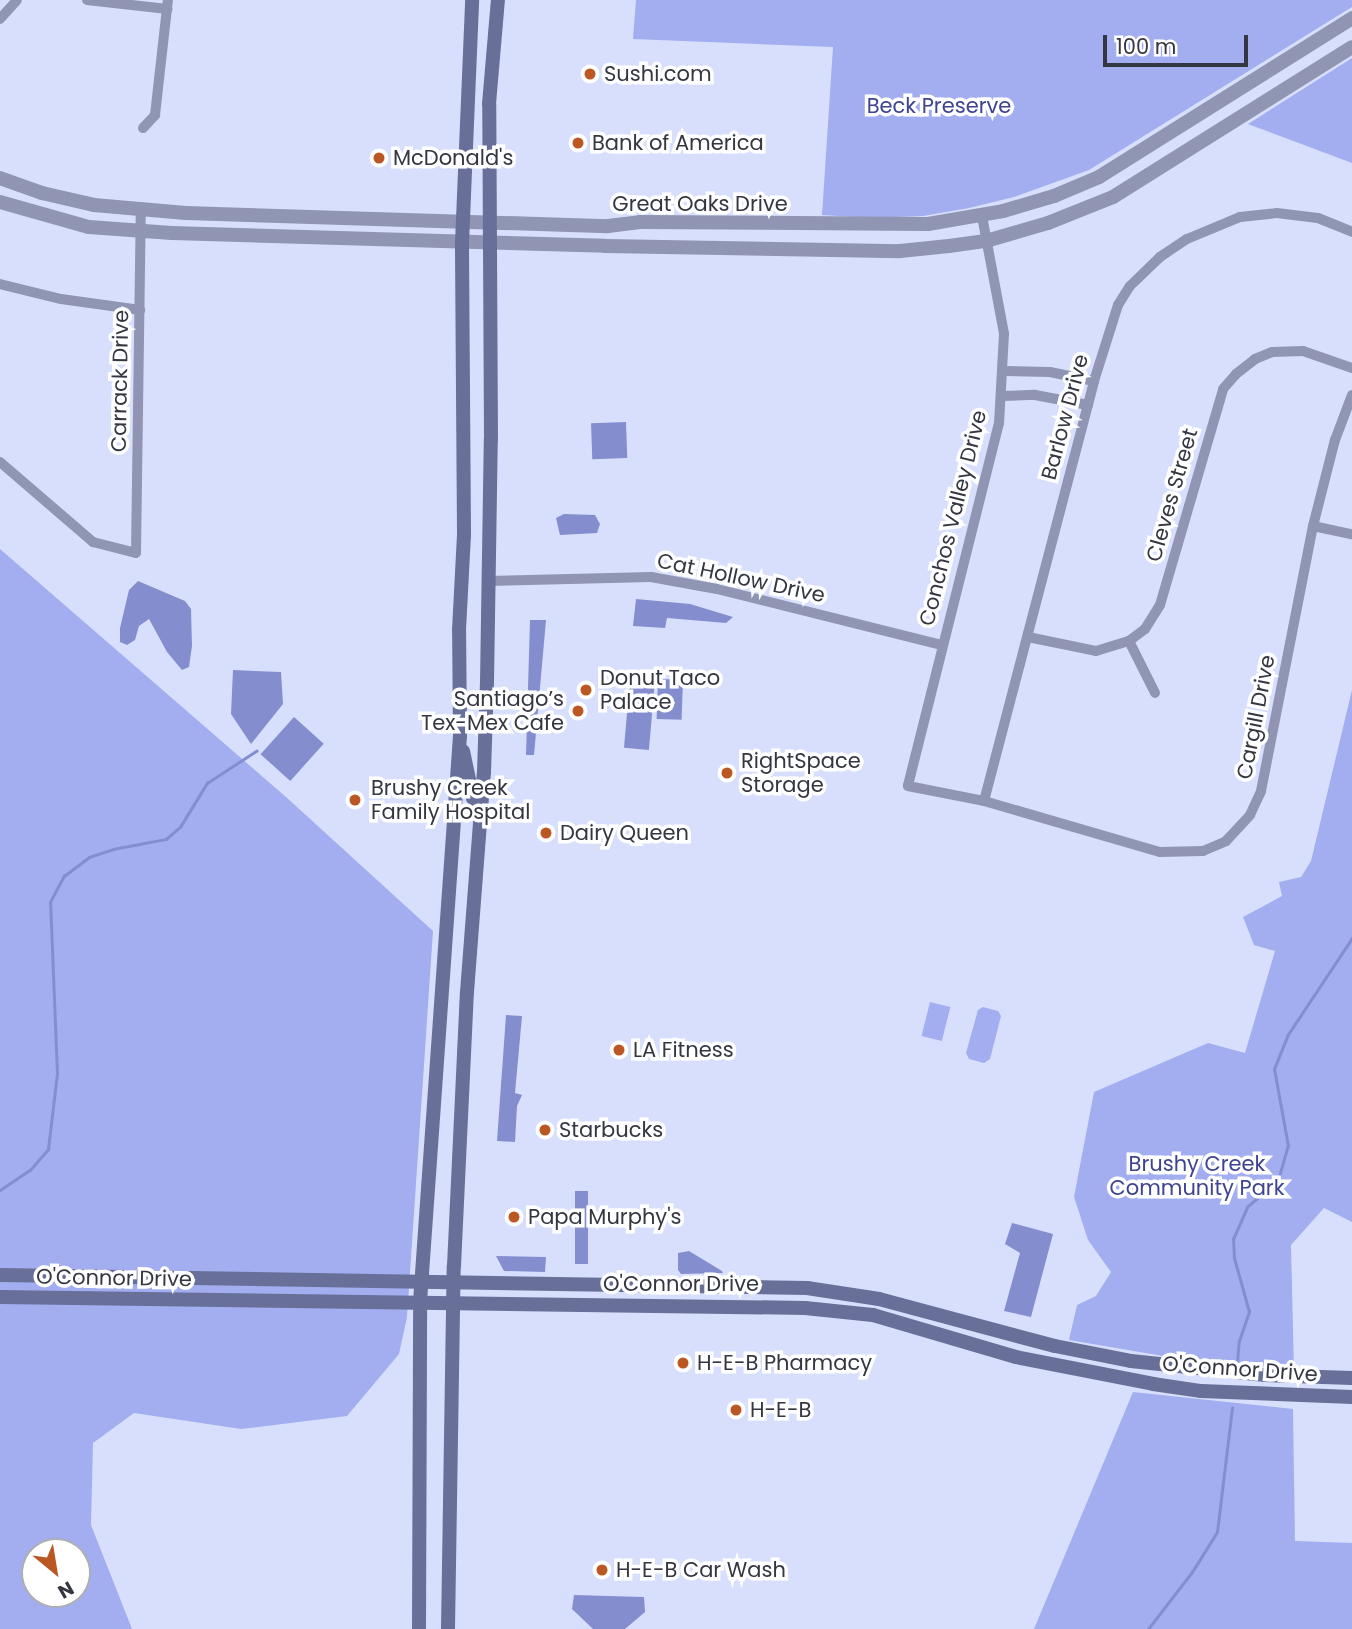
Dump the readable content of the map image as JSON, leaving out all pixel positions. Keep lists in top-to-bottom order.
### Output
{
  "streets": {
    "main road": ["O'Connor Drive"],
    "street": [
      "Great Oaks Drive",
      "Carrack Drive",
      "Barlow Drive",
      "Cleves Street",
      "Conchos Valley Drive",
      "Cat Hollow Drive",
      "Cargill Drive"
    ]
  },
  "crossings": [
    ["Great Oaks Drive", "Carrack Drive"],
    ["Great Oaks Drive", "Conchos Valley Drive"],
    ["Barlow Drive", "Cargill Drive"],
    ["Conchos Valley Drive", "Cat Hollow Drive"],
    ["Conchos Valley Drive", "Cargill Drive"]
  ],
  "parks": ["Beck Preserve", "Brushy Creek Community Park"],
  "places": [
    "Sushi.com",
    "Bank of America",
    "McDonald's",
    "Donut Taco Palace",
    "Santiago’s Tex-Mex Cafe",
    "RightSpace Storage",
    "Brushy Creek Family Hospital",
    "Dairy Queen",
    "LA Fitness",
    "Starbucks",
    "Papa Murphy's",
    "H-E-B Pharmacy",
    "H-E-B",
    "H-E-B Car Wash"
  ],
  "scale_bar": "100 m",
  "north": "bottom right"
}
